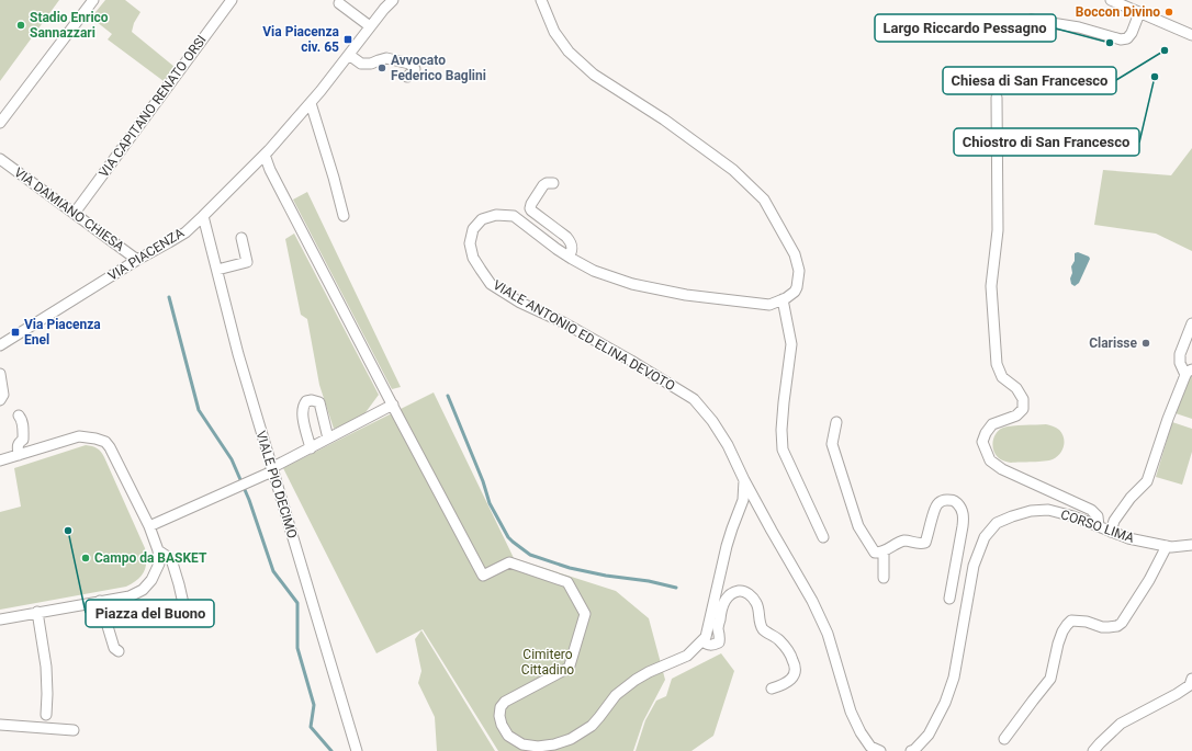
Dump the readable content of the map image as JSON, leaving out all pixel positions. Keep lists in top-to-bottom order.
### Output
{
  "streets": {
    "street": [
      "VIA CAPITANO RENATO ORSI",
      "VIA DAMIANO CHIESA",
      "VIA PIACENZA",
      "VIALE ANTONIO ED ELINA DEVOTO",
      "VIALE PIO DECIMO",
      "CORSO LIMA"
    ]
  },
  "crossings": [
    ["VIA CAPITANO RENATO ORSI", "VIA DAMIANO CHIESA"],
    ["VIA DAMIANO CHIESA", "VIA PIACENZA"],
    ["VIA PIACENZA", "VIALE PIO DECIMO"]
  ],
  "parks": ["Cimitero Cittadino"],
  "places": {
    "other": [
      "Boccon Divino",
      "Stadio Enrico Sannazzari",
      "Largo Riccardo Pessagno",
      "Chiesa di San Francesco",
      "Avvocato Federico Baglini",
      "Chiostro di San Francesco",
      "Clarisse",
      "Piazza del Buono",
      "Campo da BASKET"
    ],
    "transit": ["Via Piacenza civ. 65", "Via Piacenza Enel"]
  }
}
